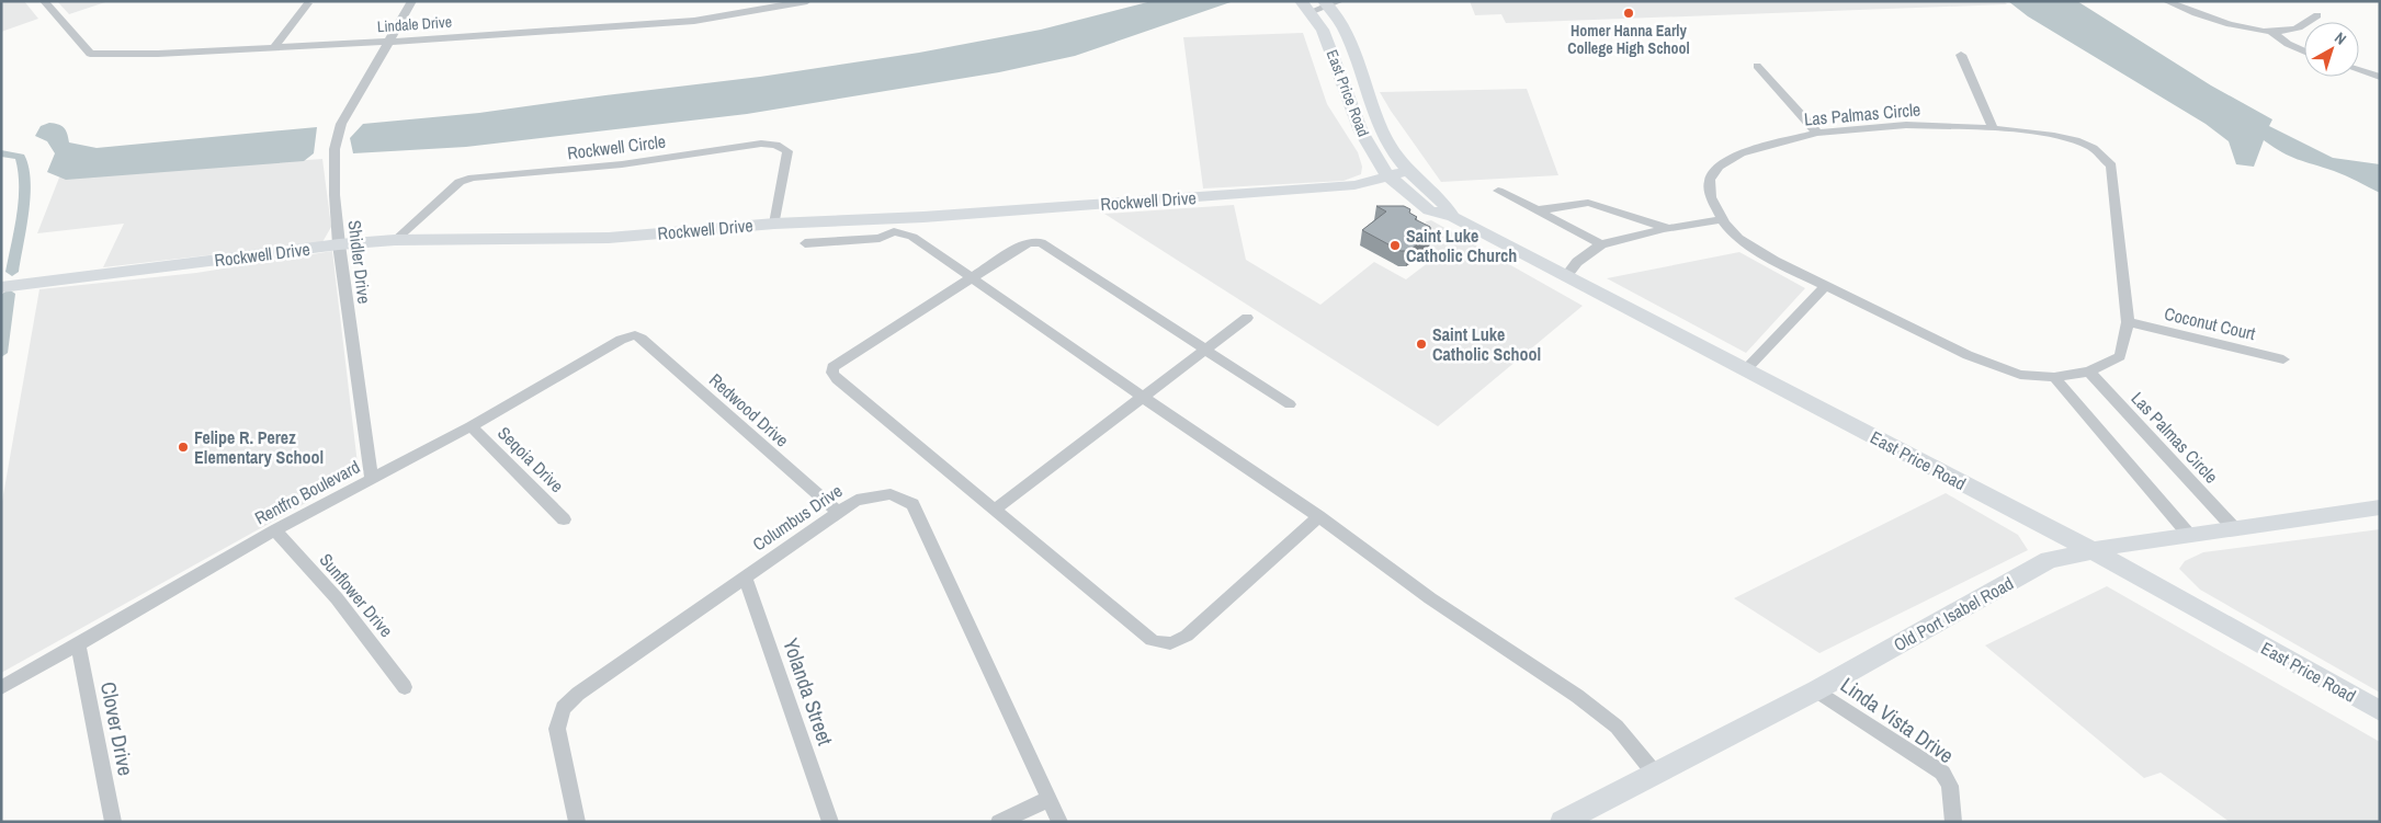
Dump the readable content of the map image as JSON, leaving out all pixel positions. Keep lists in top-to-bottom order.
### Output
{
  "streets": {
    "street": [
      "Lindale Drive",
      "East Price Road",
      "Las Palmas Circle",
      "Rockwell Circle",
      "Rockwell Drive",
      "Shidler Drive",
      "Coconut Court",
      "Redwood Drive",
      "Seqoia Drive",
      "Rentfro Boulevard",
      "Columbus Drive",
      "Sunflower Drive",
      "Old Port Isabel Road",
      "Yolanda Street",
      "Linda Vista Drive",
      "Clover Drive"
    ]
  },
  "crossings": [
    ["Lindale Drive", "Shidler Drive"],
    ["East Price Road", "Rockwell Drive"],
    ["East Price Road", "Old Port Isabel Road"],
    ["Las Palmas Circle", "Coconut Court"],
    ["Las Palmas Circle", "Old Port Isabel Road"],
    ["Rockwell Circle", "Rockwell Drive"],
    ["Rockwell Drive", "Shidler Drive"],
    ["Shidler Drive", "Rentfro Boulevard"],
    ["Redwood Drive", "Rentfro Boulevard"],
    ["Redwood Drive", "Columbus Drive"],
    ["Seqoia Drive", "Rentfro Boulevard"],
    ["Rentfro Boulevard", "Sunflower Drive"],
    ["Rentfro Boulevard", "Clover Drive"],
    ["Columbus Drive", "Yolanda Street"],
    ["Old Port Isabel Road", "Linda Vista Drive"]
  ],
  "places": [
    "Homer Hanna Early College High School",
    "Saint Luke Catholic Church",
    "Saint Luke Catholic School",
    "Felipe R. Perez Elementary School"
  ],
  "north": "top right"
}
